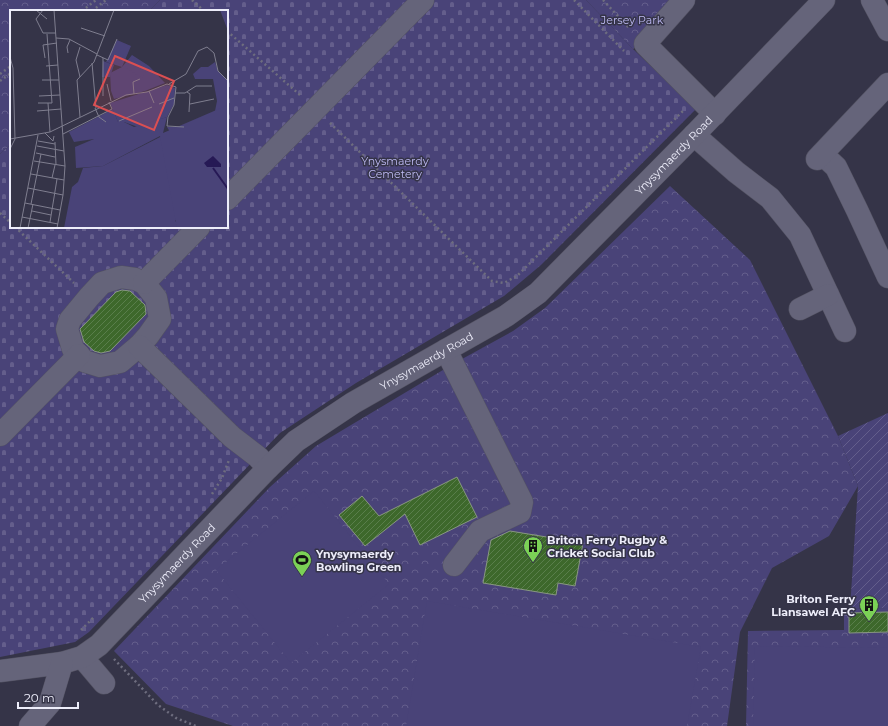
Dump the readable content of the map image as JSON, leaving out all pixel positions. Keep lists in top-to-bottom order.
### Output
{
  "streets": {
    "street": ["Ynysymaerdy Road"]
  },
  "parks": ["Jersey Park", "Ynysmaerdy Cemetery"],
  "places": {
    "building": ["Briton Ferry Rugby & Cricket Social Club", "Briton Ferry Llansawel AFC"],
    "sports": ["Ynysymaerdy Bowling Green"]
  },
  "scale_bar": "20 m"
}
